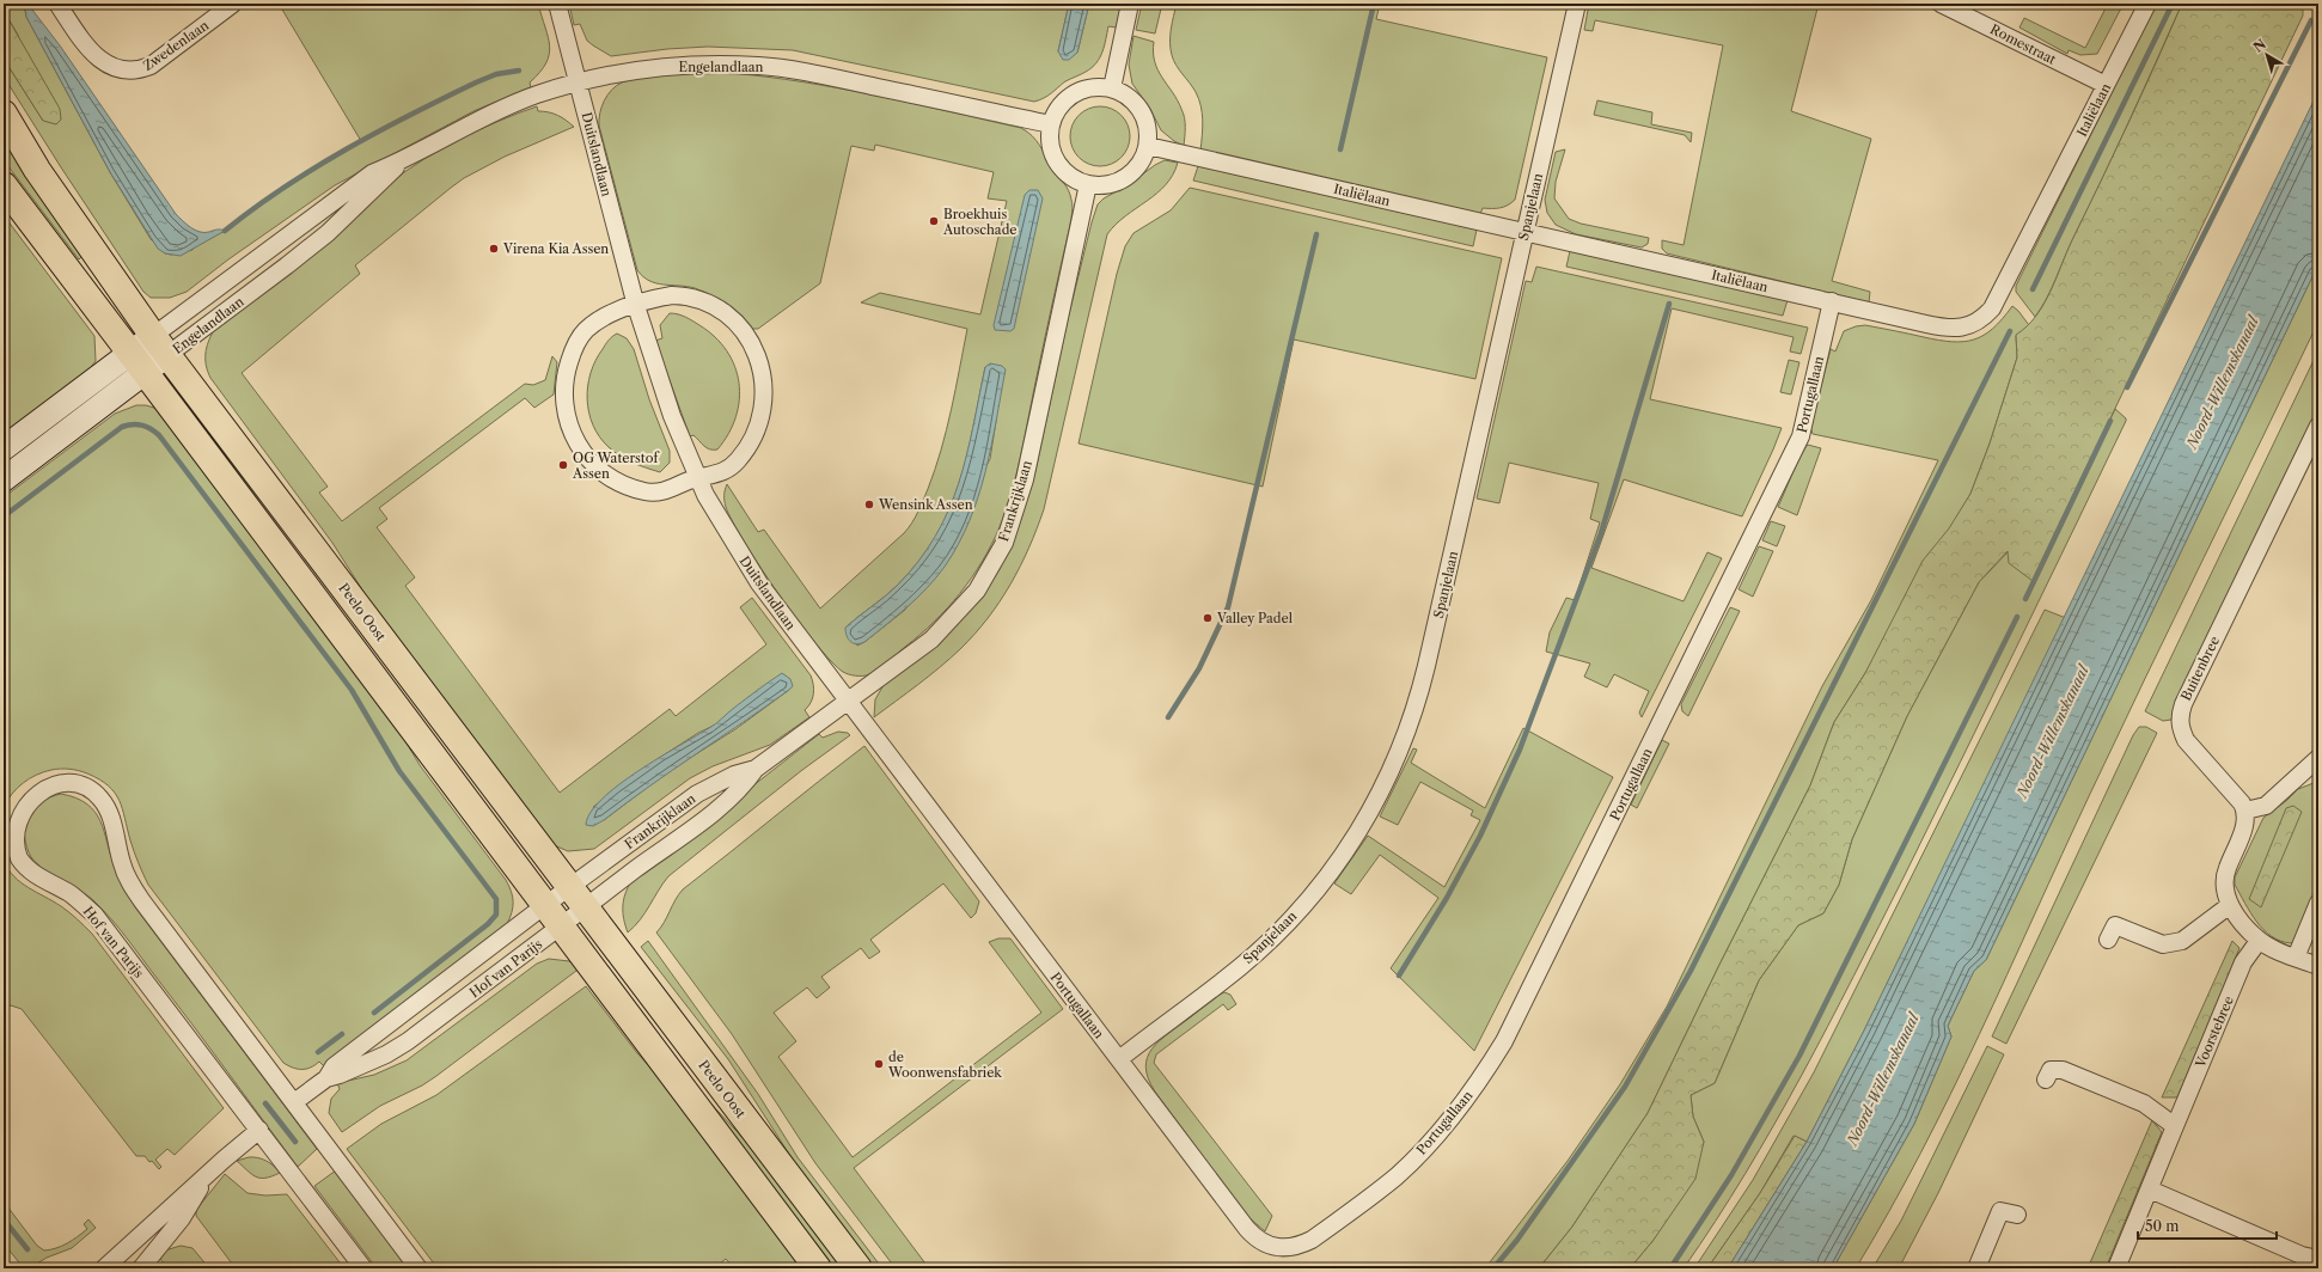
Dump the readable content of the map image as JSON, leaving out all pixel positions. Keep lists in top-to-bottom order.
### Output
{
  "streets": {
    "main road": ["Engelandlaan", "Peelo Oost"],
    "street": [
      "Romestraat",
      "Zwedenlaan",
      "Italiëlaan",
      "Duitslandlaan",
      "Spanjelaan",
      "Portugallaan",
      "Frankrijklaan",
      "Buitenbree",
      "Hof van Parijs",
      "Voorstebree"
    ]
  },
  "crossings": [
    ["Romestraat", "Italiëlaan"],
    ["Engelandlaan", "Italiëlaan"],
    ["Engelandlaan", "Duitslandlaan"],
    ["Engelandlaan", "Frankrijklaan"],
    ["Engelandlaan", "Peelo Oost"],
    ["Italiëlaan", "Spanjelaan"],
    ["Italiëlaan", "Portugallaan"],
    ["Italiëlaan", "Frankrijklaan"],
    ["Duitslandlaan", "Portugallaan"],
    ["Duitslandlaan", "Frankrijklaan"],
    ["Spanjelaan", "Portugallaan"],
    ["Portugallaan", "Frankrijklaan"],
    ["Frankrijklaan", "Peelo Oost"]
  ],
  "water": ["Noord-Willemskanaal"],
  "places": [
    "Broekhuis Autoschade",
    "Virena Kia Assen",
    "OG Waterstof Assen",
    "Wensink Assen",
    "Valley Padel",
    "de Woonwensfabriek"
  ],
  "scale_bar": "50 m",
  "north": "top left"
}
